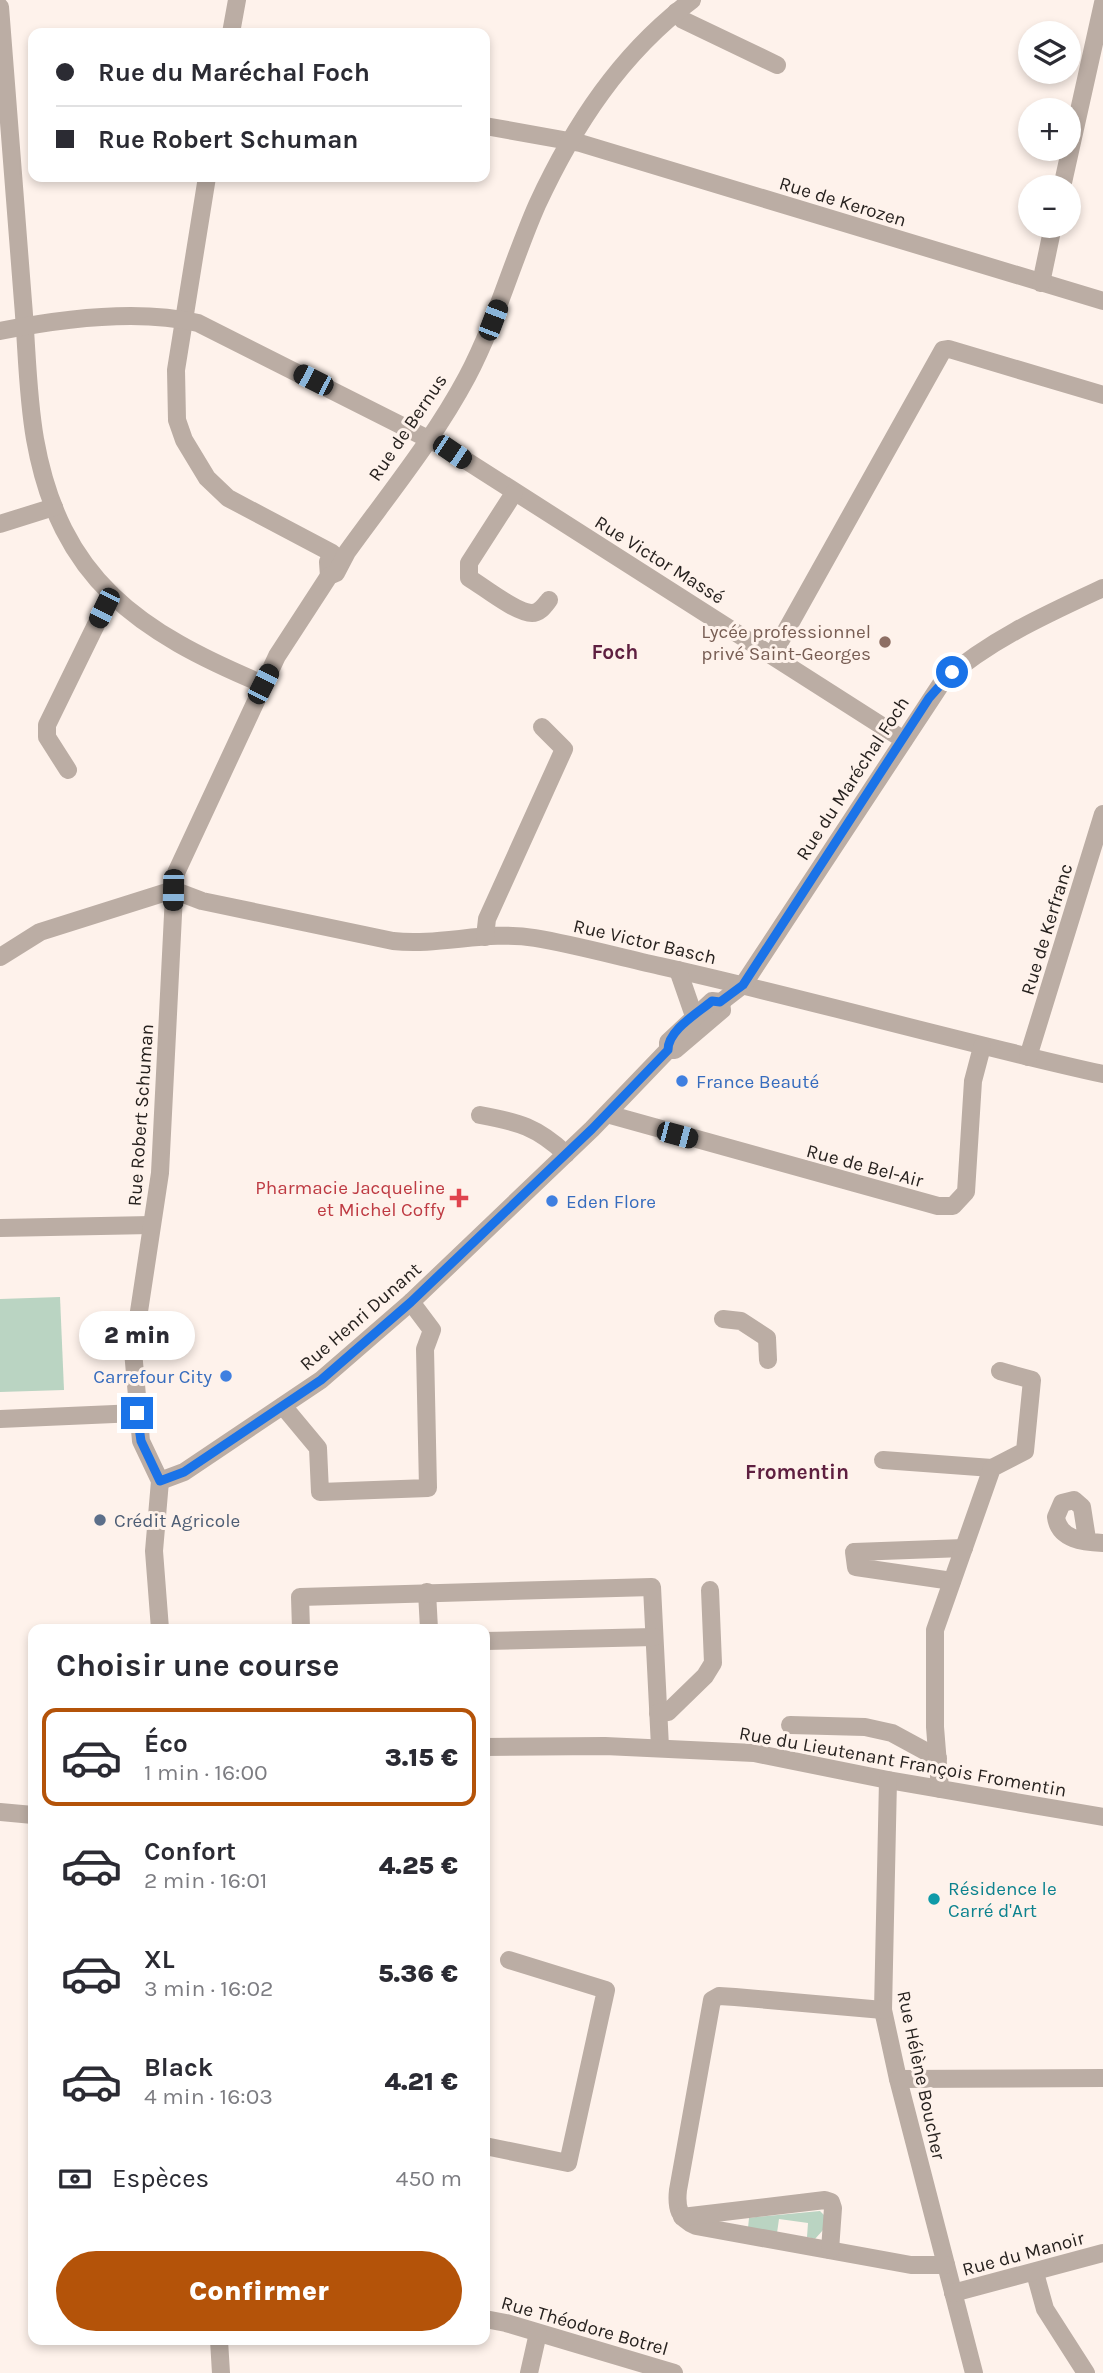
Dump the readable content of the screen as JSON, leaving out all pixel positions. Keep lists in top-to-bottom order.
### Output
{
  "streets": {
    "street": [
      "Rue de Kerozen",
      "Rue de Bernus",
      "Rue Victor Massé",
      "Rue du Maréchal Foch",
      "Rue de Kerfranc",
      "Rue Victor Basch",
      "Rue Robert Schuman",
      "Rue de Bel-Air",
      "Rue Henri Dunant",
      "Rue du Lieutenant François Fromentin",
      "Rue Hélène Boucher",
      "Rue du Manoir",
      "Rue Théodore Botrel"
    ]
  },
  "crossings": [
    ["Rue de Kerozen", "Rue de Bernus"],
    ["Rue de Bernus", "Rue Victor Massé"],
    ["Rue Victor Massé", "Rue du Maréchal Foch"],
    ["Rue du Maréchal Foch", "Rue Victor Basch"],
    ["Rue du Maréchal Foch", "Rue Henri Dunant"],
    ["Rue de Kerfranc", "Rue Victor Basch"],
    ["Rue Victor Basch", "Rue Robert Schuman"],
    ["Rue Victor Basch", "Rue de Bel-Air"],
    ["Rue Victor Basch", "Rue Henri Dunant"],
    ["Rue Robert Schuman", "Rue Henri Dunant"],
    ["Rue de Bel-Air", "Rue Henri Dunant"],
    ["Rue du Lieutenant François Fromentin", "Rue Hélène Boucher"],
    ["Rue Hélène Boucher", "Rue du Manoir"]
  ],
  "districts": ["Foch", "Fromentin"],
  "places": {
    "other": [
      "Lycée professionnel privé Saint-Georges",
      "France Beauté",
      "Eden Flore",
      "Carrefour City",
      "Crédit Agricole",
      "Résidence le Carré d'Art"
    ],
    "health": ["Pharmacie Jacqueline et Michel Coffy"]
  },
  "page": {
    "map_buttons": ["+", "−"],
    "banner": ["Rue du Maréchal Foch", "Rue Robert Schuman"],
    "bubble": "2 min",
    "heading": "Choisir une course",
    "list": [
      {
        "name": "Éco",
        "note": "1 min · 16:00",
        "value": "3.15 €"
      },
      {
        "name": "Confort",
        "note": "2 min · 16:01",
        "value": "4.25 €"
      },
      {
        "name": "XL",
        "note": "3 min · 16:02",
        "value": "5.36 €"
      },
      {
        "name": "Black",
        "note": "4 min · 16:03",
        "value": "4.21 €"
      }
    ],
    "pay": ["Espèces", "450 m"],
    "buttons": "Confirmer"
  }
}
